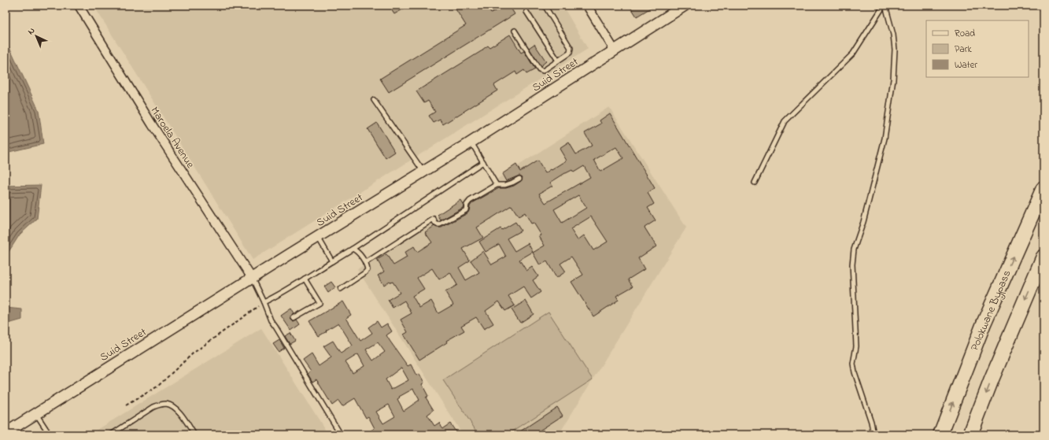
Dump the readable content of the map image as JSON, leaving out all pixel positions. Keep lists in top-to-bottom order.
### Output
{
  "streets": {
    "highway": ["Polokwane Bypass"],
    "street": ["Suid Street", "Maroela Avenue"]
  },
  "crossings": [
    ["Suid Street", "Maroela Avenue"]
  ],
  "legend": ["Road", "Park", "Water"],
  "north": "top left"
}
